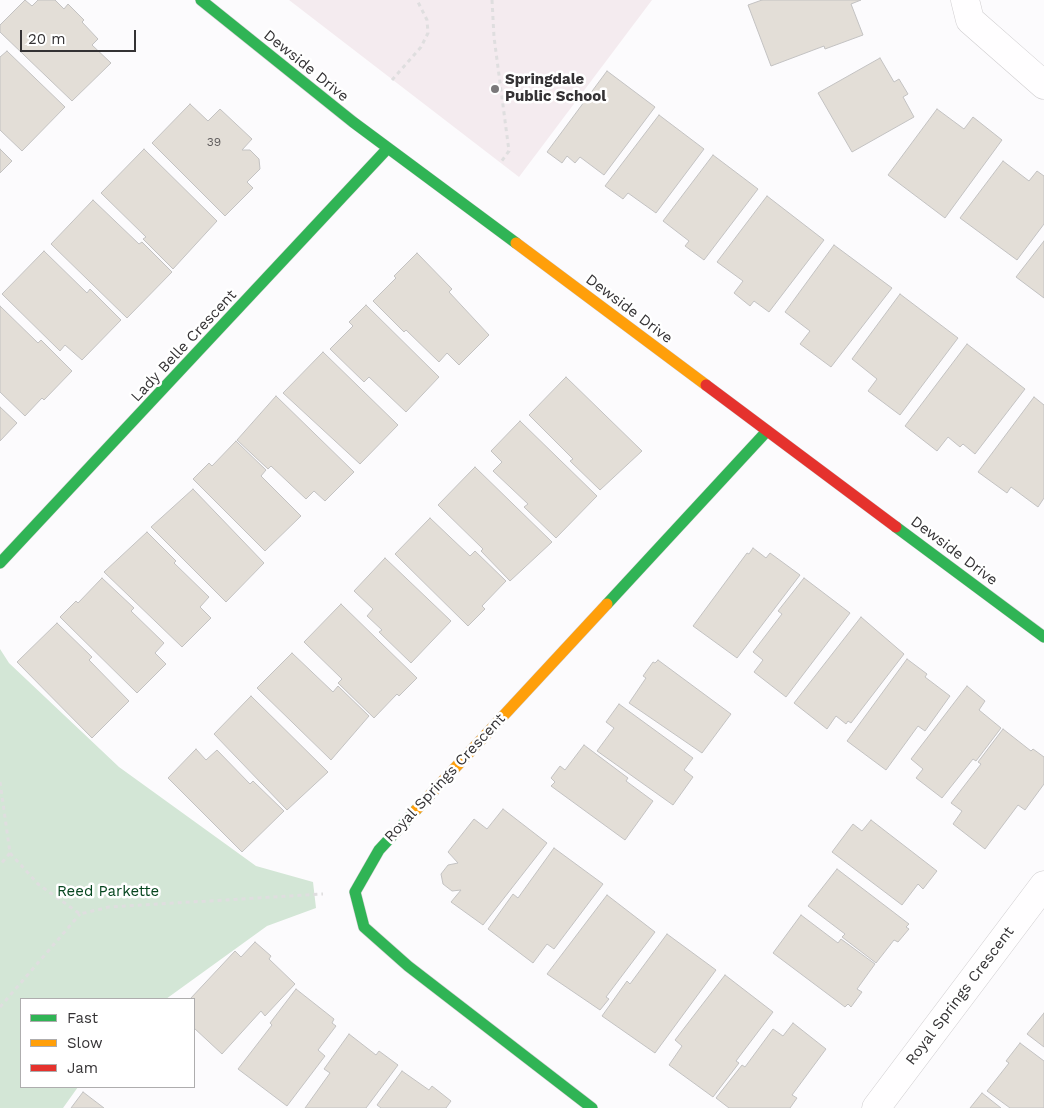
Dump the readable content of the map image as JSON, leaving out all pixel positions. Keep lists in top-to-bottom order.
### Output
{
  "streets": {
    "street": ["Dewside Drive", "Lady Belle Crescent", "Royal Springs Crescent"]
  },
  "crossings": [
    ["Dewside Drive", "Lady Belle Crescent"],
    ["Dewside Drive", "Royal Springs Crescent"]
  ],
  "parks": ["Reed Parkette"],
  "places": ["Springdale Public School"],
  "house_numbers": ["39"],
  "legend": ["Fast", "Slow", "Jam"],
  "scale_bar": "20 m"
}
